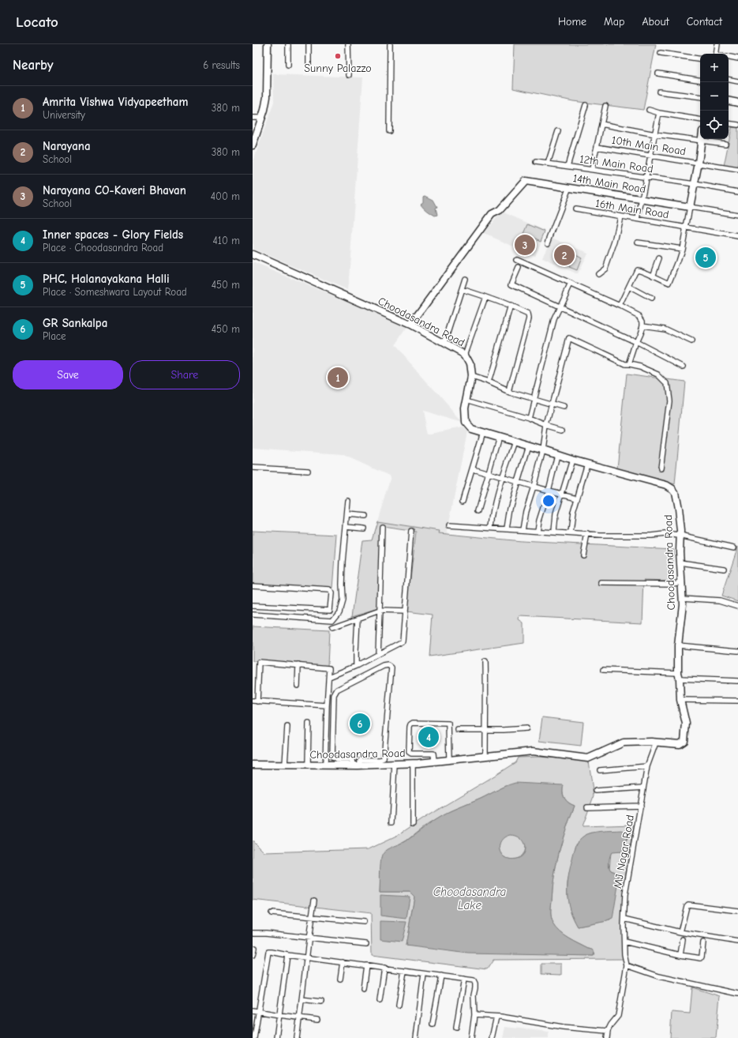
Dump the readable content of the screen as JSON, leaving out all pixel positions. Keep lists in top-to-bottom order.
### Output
{
  "streets": {
    "street": [
      "10th Main Road",
      "12th Main Road",
      "14th Main Road",
      "16th Main Road",
      "Choodasandra Road",
      "MJ Nagar Road"
    ]
  },
  "crossings": [
    ["14th Main Road", "Choodasandra Road"],
    ["Choodasandra Road", "MJ Nagar Road"]
  ],
  "water": ["Choodasandra Lake"],
  "places": ["Sunny Palazzo"],
  "page": {
    "header": "Locato",
    "nav": [
      "Home",
      "Map",
      "About",
      "Contact"
    ],
    "heading": ["Nearby", "6 results"],
    "map_buttons": ["+", "−"],
    "list": [
      {
        "mark": "1",
        "name": "Amrita Vishwa Vidyapeetham",
        "note": "University",
        "value": "380 m"
      },
      {
        "mark": "2",
        "name": "Narayana",
        "note": "School",
        "value": "380 m"
      },
      {
        "mark": "3",
        "name": "Narayana CO-Kaveri Bhavan",
        "note": "School",
        "value": "400 m"
      },
      {
        "mark": "4",
        "name": "Inner spaces - Glory Fields",
        "note": "Place · Choodasandra Road",
        "value": "410 m"
      },
      {
        "mark": "5",
        "name": "PHC, Halanayakana Halli",
        "note": "Place · Someshwara Layout Road",
        "value": "450 m"
      },
      {
        "mark": "6",
        "name": "GR Sankalpa",
        "note": "Place",
        "value": "450 m"
      }
    ],
    "pins": [
      "3",
      "2",
      "5",
      "1",
      "6",
      "4"
    ],
    "buttons": ["Save", "Share"]
  }
}
